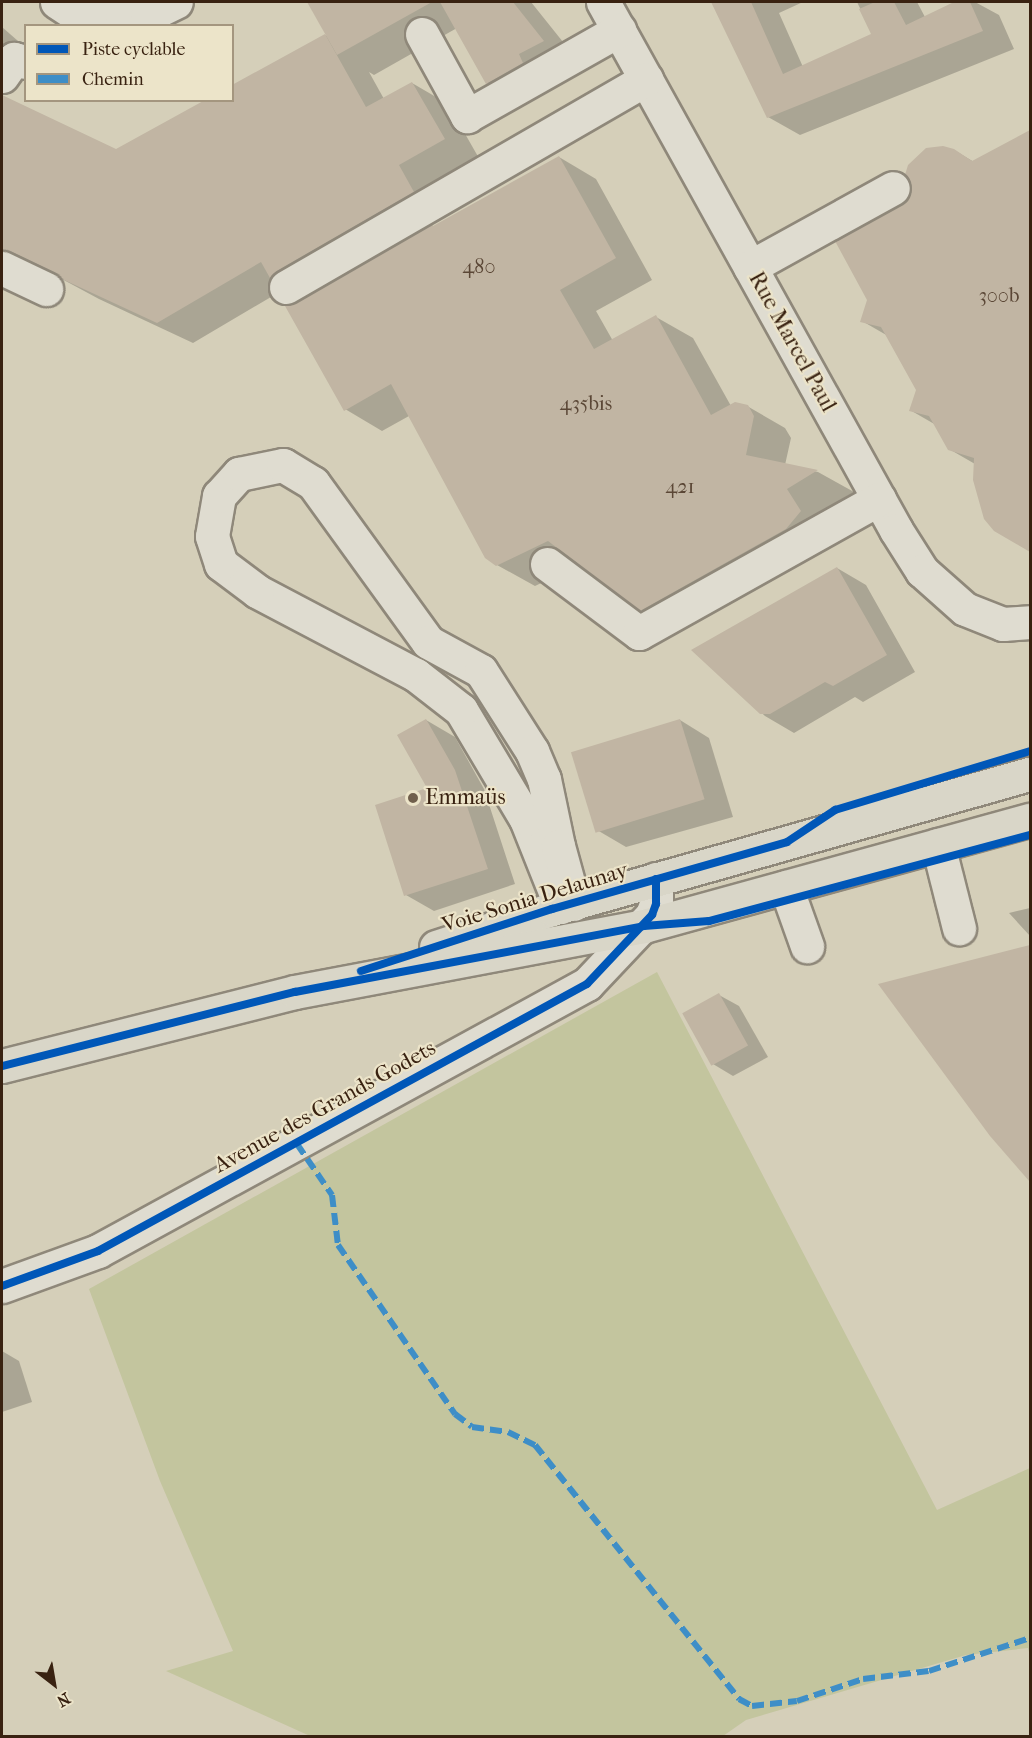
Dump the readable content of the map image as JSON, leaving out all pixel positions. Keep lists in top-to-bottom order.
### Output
{
  "streets": {
    "main road": ["Voie Sonia Delaunay"],
    "street": ["Rue Marcel Paul", "Avenue des Grands Godets"]
  },
  "crossings": [
    ["Voie Sonia Delaunay", "Avenue des Grands Godets"]
  ],
  "places": ["Emmaüs"],
  "house_numbers": [
    "480",
    "300b",
    "435bis",
    "421"
  ],
  "legend": ["Piste cyclable", "Chemin"],
  "north": "bottom right"
}
